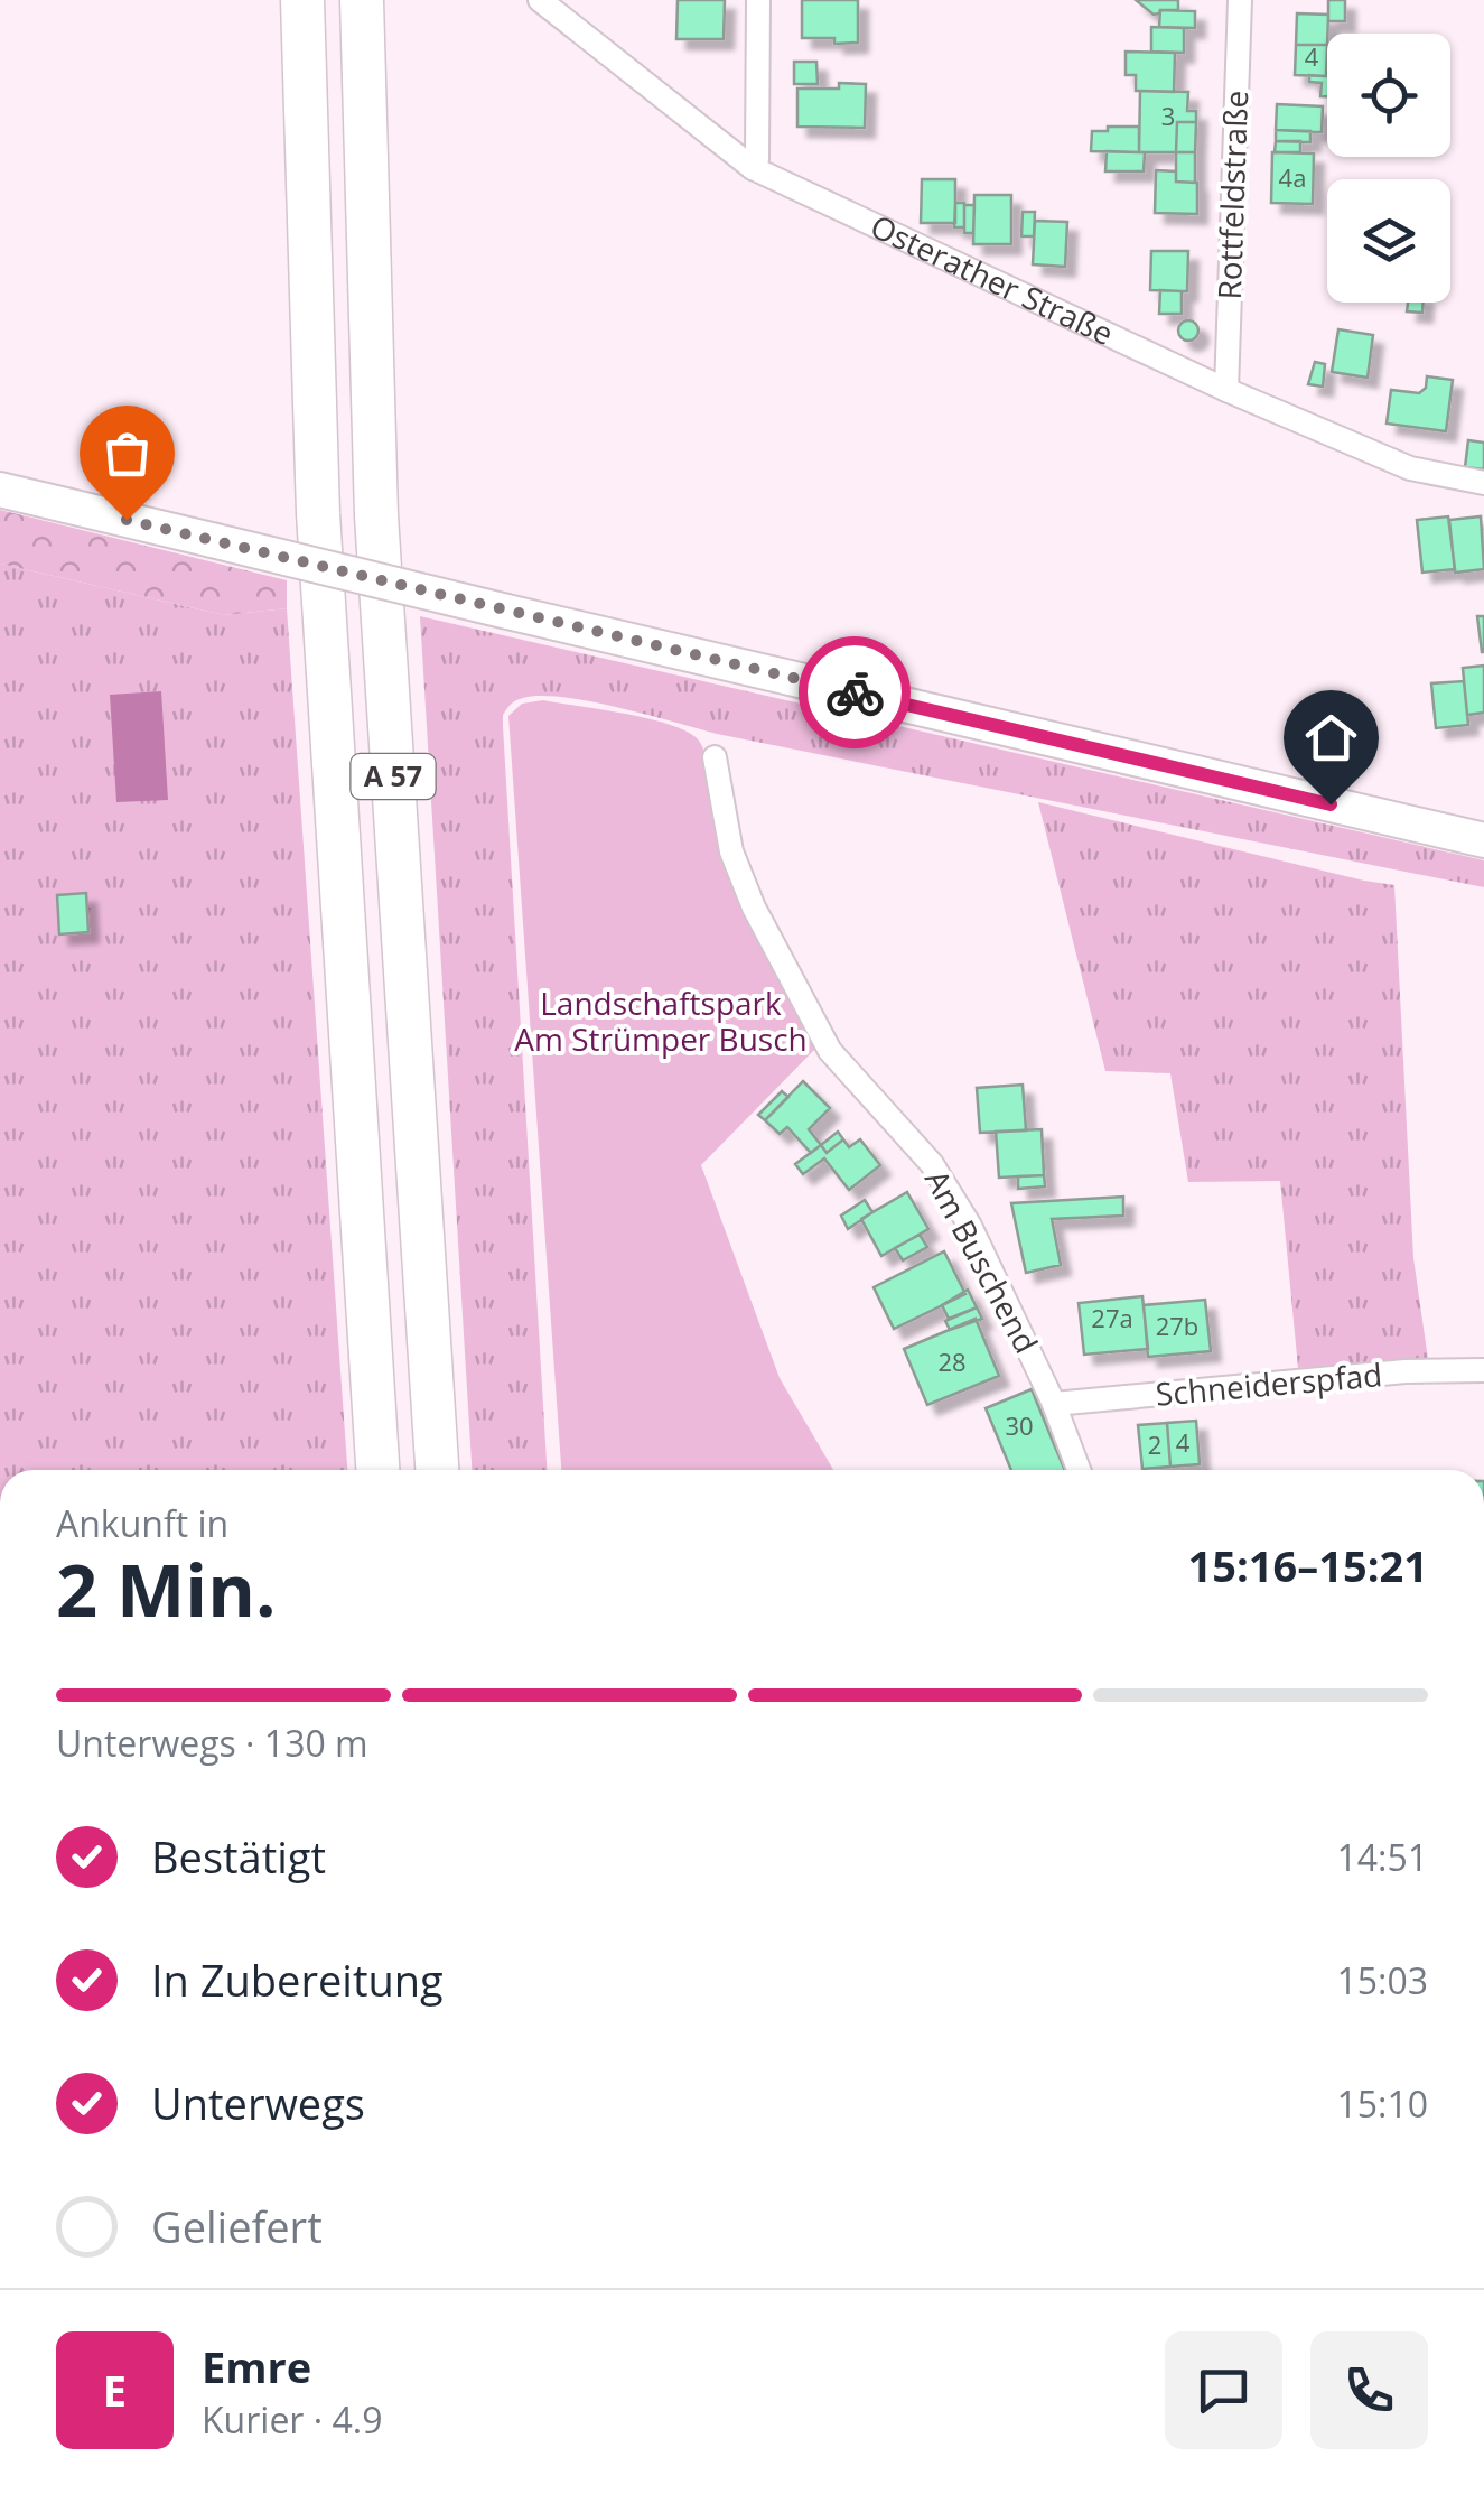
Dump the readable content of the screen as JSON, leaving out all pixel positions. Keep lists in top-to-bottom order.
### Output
{
  "streets": {
    "highway": ["A 57"],
    "street": [
      "Rottfeldstraße",
      "Osterather Straße",
      "Am Buschend",
      "Schneiderspfad"
    ]
  },
  "crossings": [
    ["Rottfeldstraße", "Osterather Straße"],
    ["Am Buschend", "Schneiderspfad"]
  ],
  "parks": ["Landschaftspark Am Strümper Busch"],
  "house_numbers": [
    "4",
    "3",
    "4a",
    "27a",
    "27b",
    "28",
    "30",
    "4",
    "2"
  ],
  "page": {
    "heading": ["2 Min.", "Ankunft in", "15:16–15:21"],
    "panel": ["Emre", "Kurier · 4.9"],
    "bar": "Unterwegs · 130 m",
    "list": [
      ["Bestätigt", "14:51"],
      ["In Zubereitung", "15:03"],
      ["Unterwegs", "15:10"],
      "Geliefert"
    ],
    "round": "E"
  }
}
